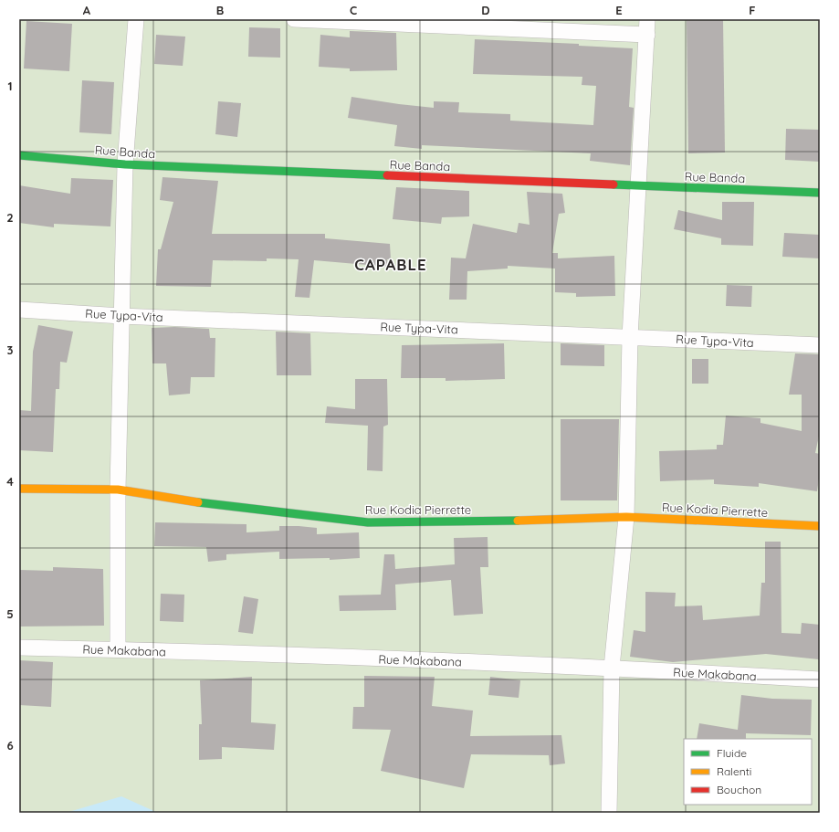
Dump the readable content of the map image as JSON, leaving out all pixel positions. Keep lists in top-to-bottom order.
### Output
{
  "streets": {
    "street": [
      "Rue Banda",
      "Rue Typa-Vita",
      "Rue Kodia Pierrette",
      "Rue Makabana"
    ]
  },
  "districts": ["CAPABLE"],
  "legend": ["Fluide", "Ralenti", "Bouchon"],
  "grid": {
    "columns": [
      "A",
      "B",
      "C",
      "D",
      "E",
      "F"
    ],
    "rows": [
      "1",
      "2",
      "3",
      "4",
      "5",
      "6"
    ]
  }
}
